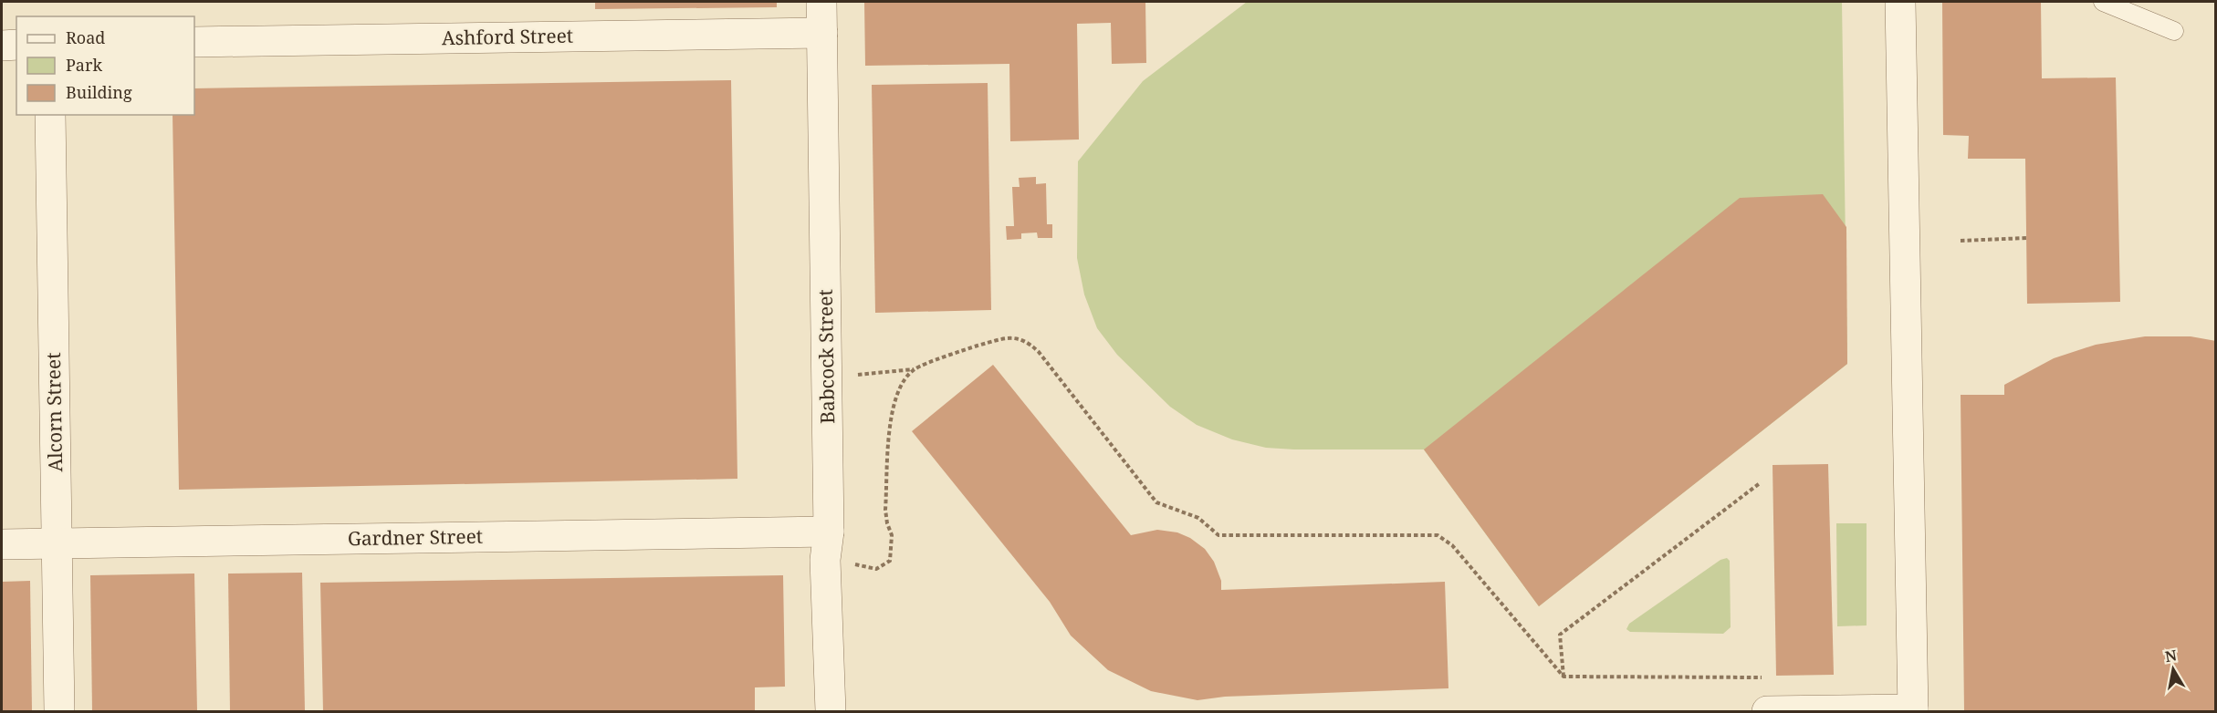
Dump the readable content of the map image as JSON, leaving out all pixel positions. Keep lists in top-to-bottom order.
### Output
{
  "streets": {
    "street": [
      "Ashford Street",
      "Babcock Street",
      "Alcorn Street",
      "Gardner Street"
    ]
  },
  "crossings": [
    ["Ashford Street", "Babcock Street"],
    ["Babcock Street", "Gardner Street"],
    ["Alcorn Street", "Gardner Street"]
  ],
  "legend": ["Road", "Park", "Building"],
  "north": "top"
}
